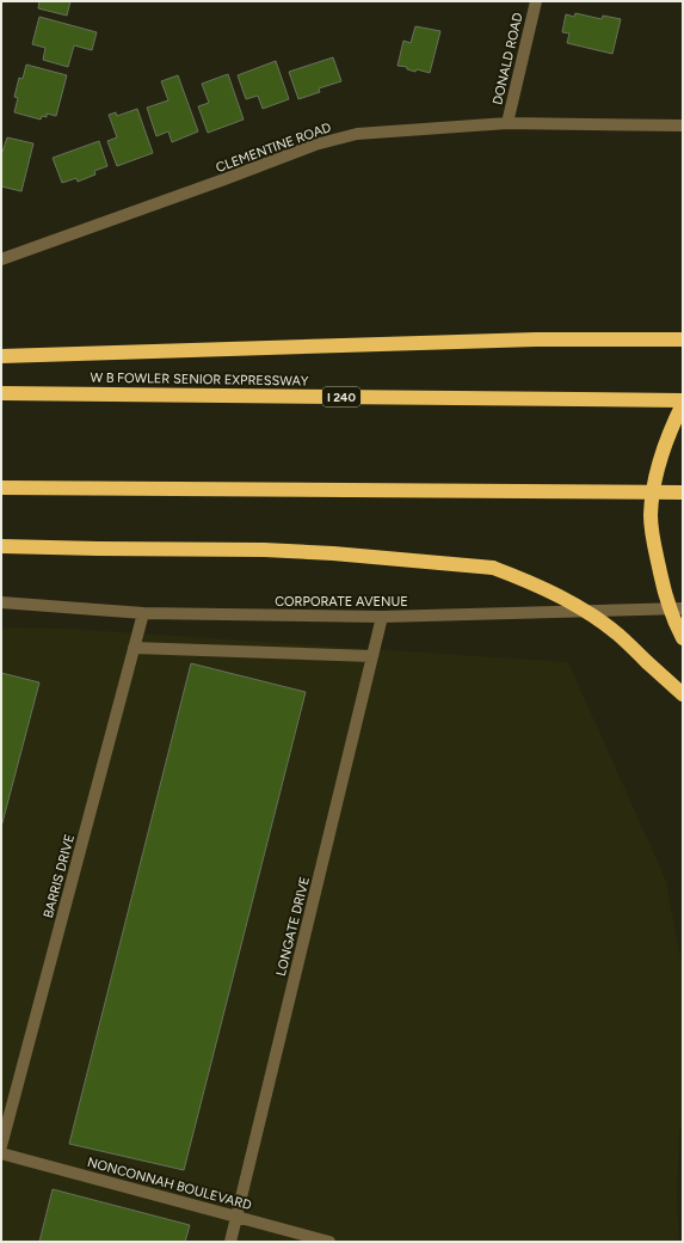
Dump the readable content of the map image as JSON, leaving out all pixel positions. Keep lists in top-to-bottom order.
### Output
{
  "streets": {
    "highway": ["W B FOWLER SENIOR EXPRESSWAY", "I 240"],
    "street": [
      "DONALD ROAD",
      "CLEMENTINE ROAD",
      "CORPORATE AVENUE",
      "BARRIS DRIVE",
      "LONGATE DRIVE",
      "NONCONNAH BOULEVARD"
    ]
  },
  "crossings": [
    ["DONALD ROAD", "CLEMENTINE ROAD"],
    ["CORPORATE AVENUE", "BARRIS DRIVE"],
    ["CORPORATE AVENUE", "LONGATE DRIVE"],
    ["LONGATE DRIVE", "NONCONNAH BOULEVARD"]
  ]
}
